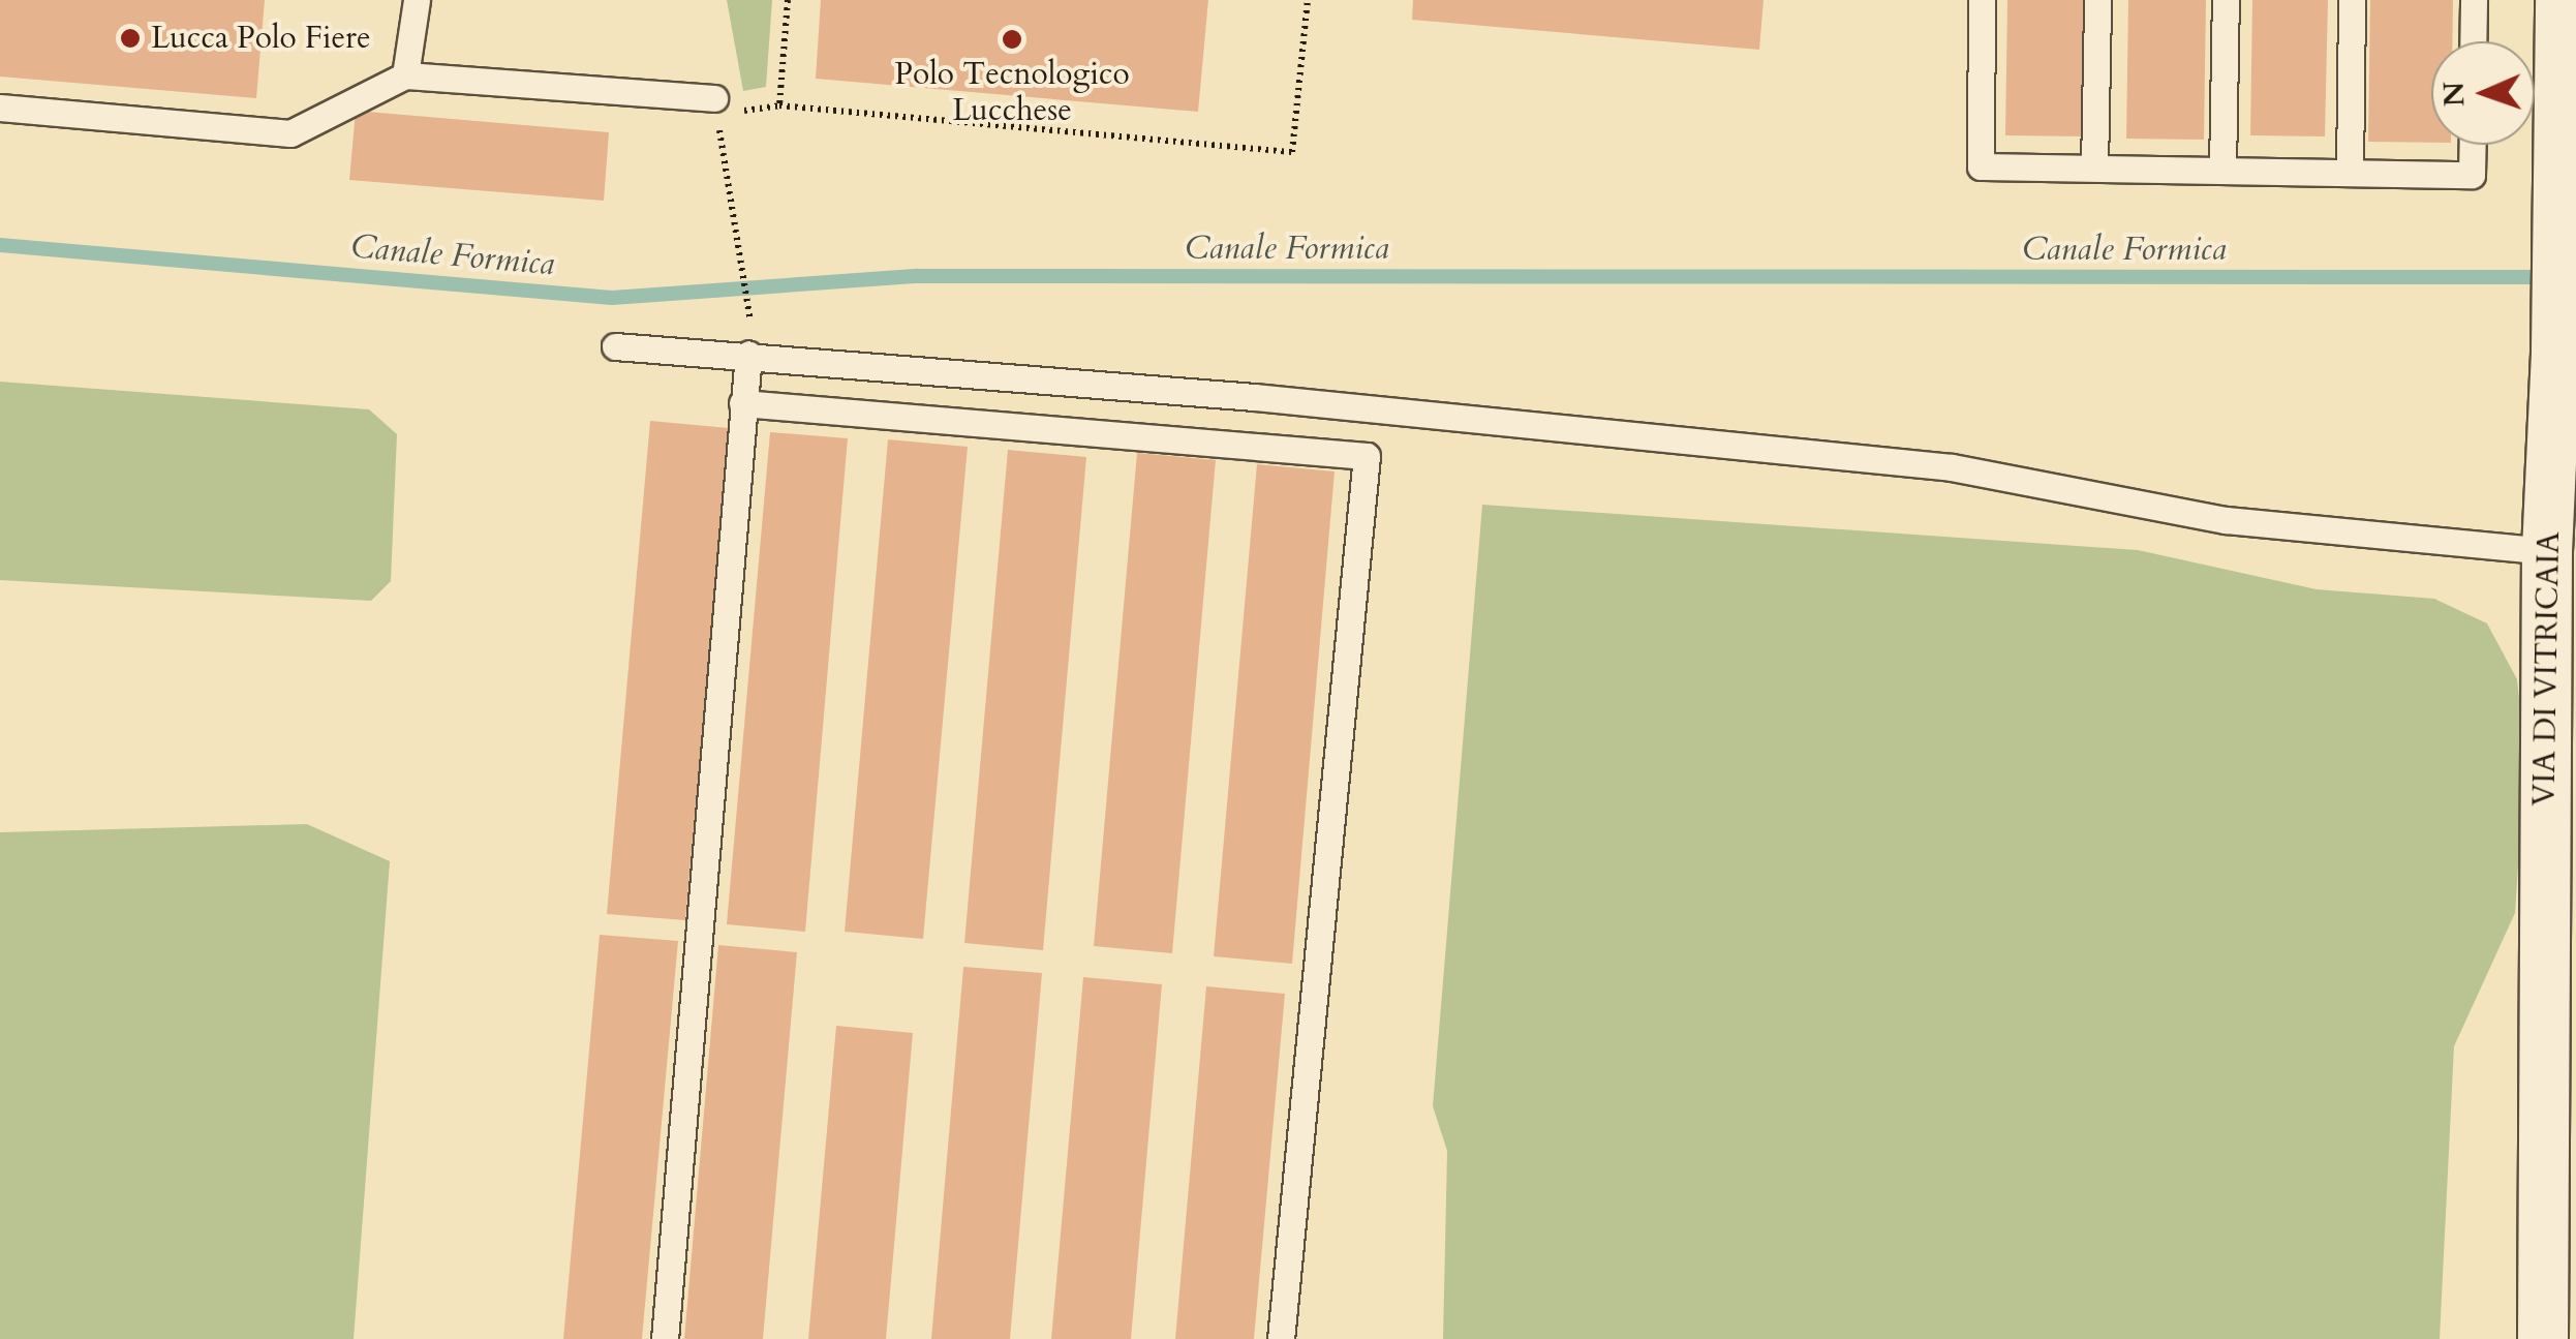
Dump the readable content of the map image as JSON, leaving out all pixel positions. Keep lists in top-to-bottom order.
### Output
{
  "streets": {
    "street": ["VIA DI VITRICAIA"]
  },
  "water": ["Canale Formica"],
  "places": ["Lucca Polo Fiere", "Polo Tecnologico Lucchese"],
  "north": "left"
}
